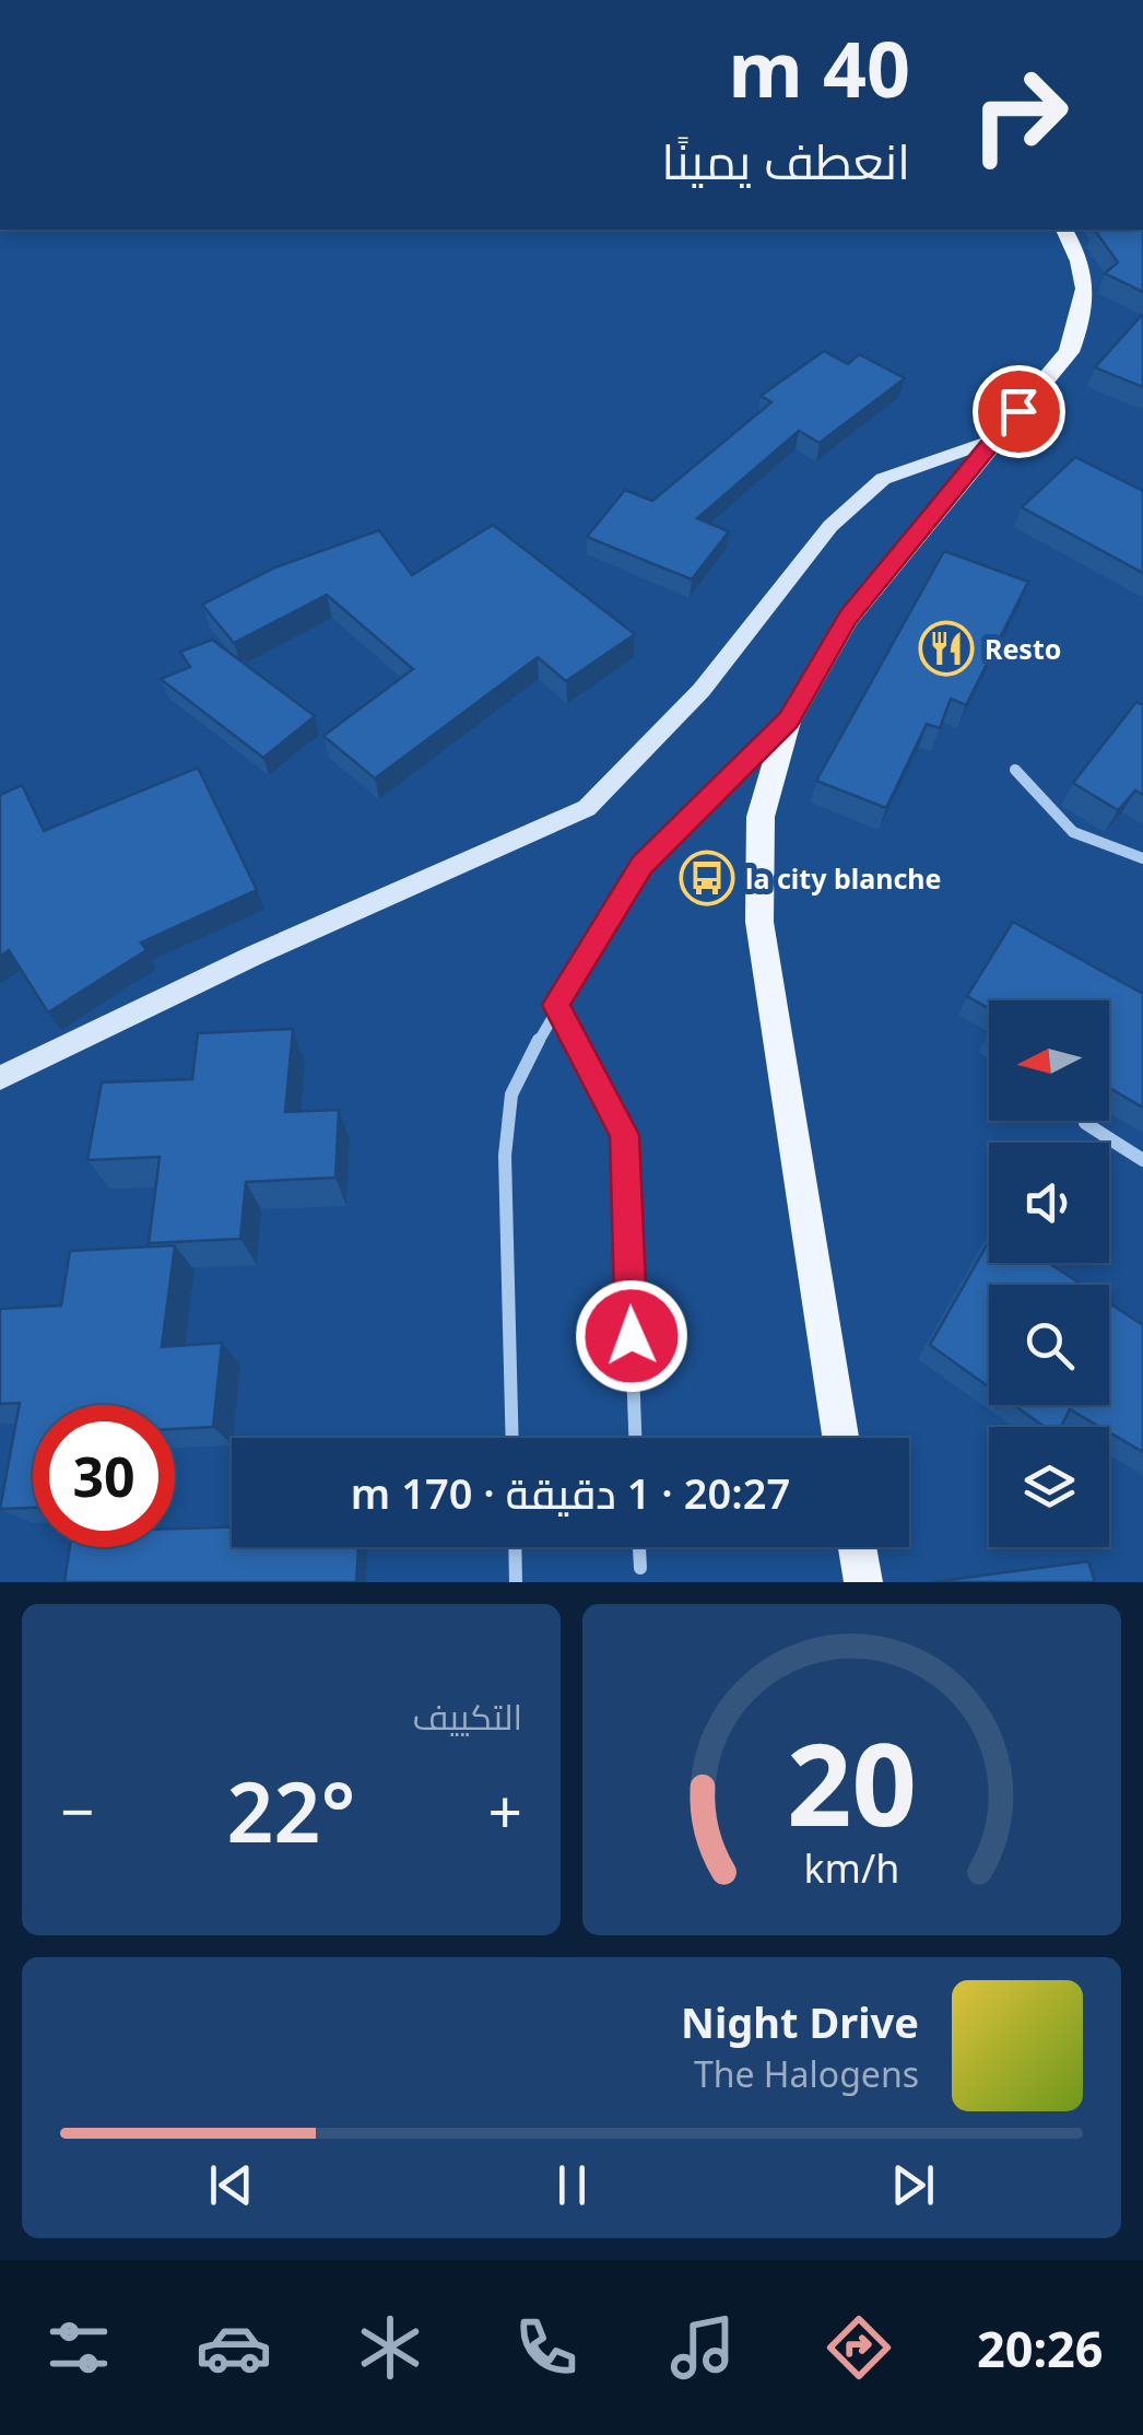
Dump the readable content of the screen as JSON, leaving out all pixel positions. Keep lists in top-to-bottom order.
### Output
{
  "places": {
    "restaurant": ["Resto"],
    "bus stop": ["la city blanche"]
  },
  "north": "left",
  "page": {
    "turn": ["40 m", "انعطف يمينًا"],
    "limit": "30",
    "trip": "20:27 · 1 دقيقة · 170 m",
    "tile": "التكييف",
    "heat": ["−", "22°", "+"],
    "song": ["Night Drive", "The Halogens"],
    "tabs": "20:26",
    "gauge": ["20", "km/h"]
  }
}
